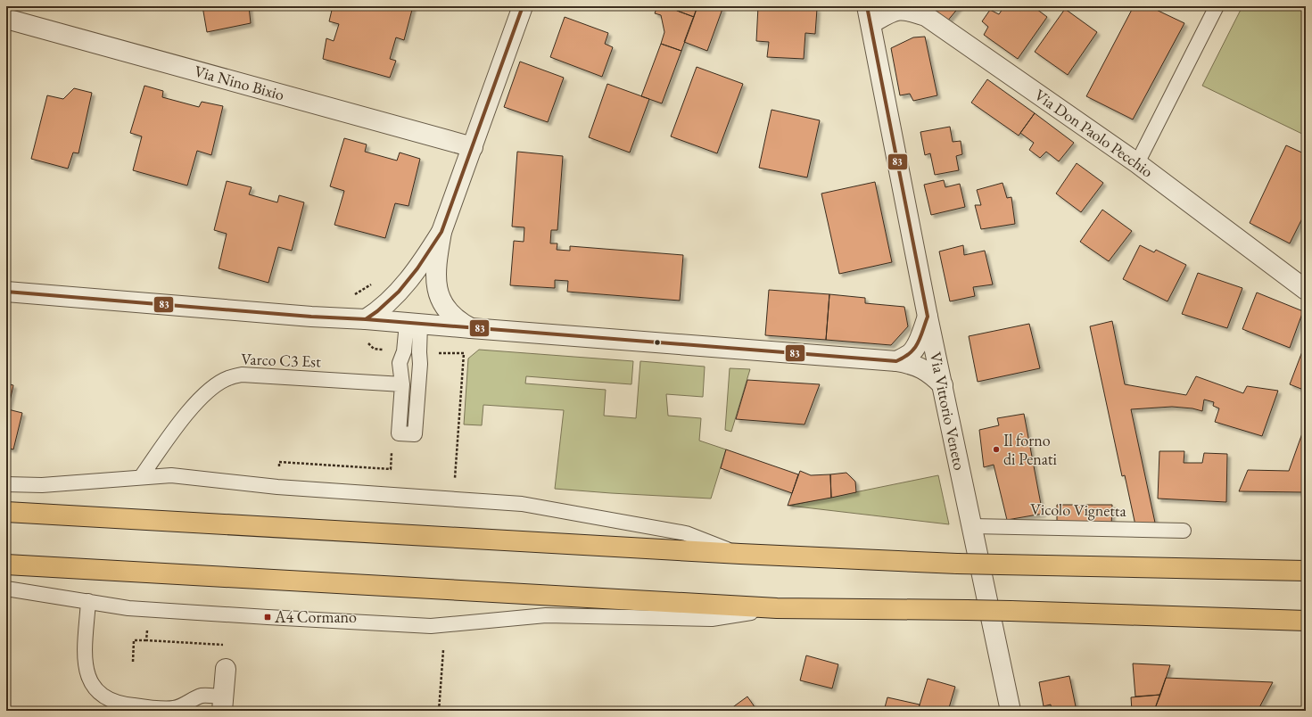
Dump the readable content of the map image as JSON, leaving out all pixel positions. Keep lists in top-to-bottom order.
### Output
{
  "streets": {
    "street": ["Via Nino Bixio", "Via Don Paolo Pecchio", "Via Vittorio Veneto"],
    "lane": ["Varco C3 Est", "Vicolo Vignetta"]
  },
  "crossings": [
    ["Via Don Paolo Pecchio", "Via Vittorio Veneto"],
    ["Via Vittorio Veneto", "Vicolo Vignetta"]
  ],
  "places": {
    "other": ["Il forno di Penati"],
    "transit": ["A4 Cormano"]
  },
  "lines": ["transit line 83"]
}
